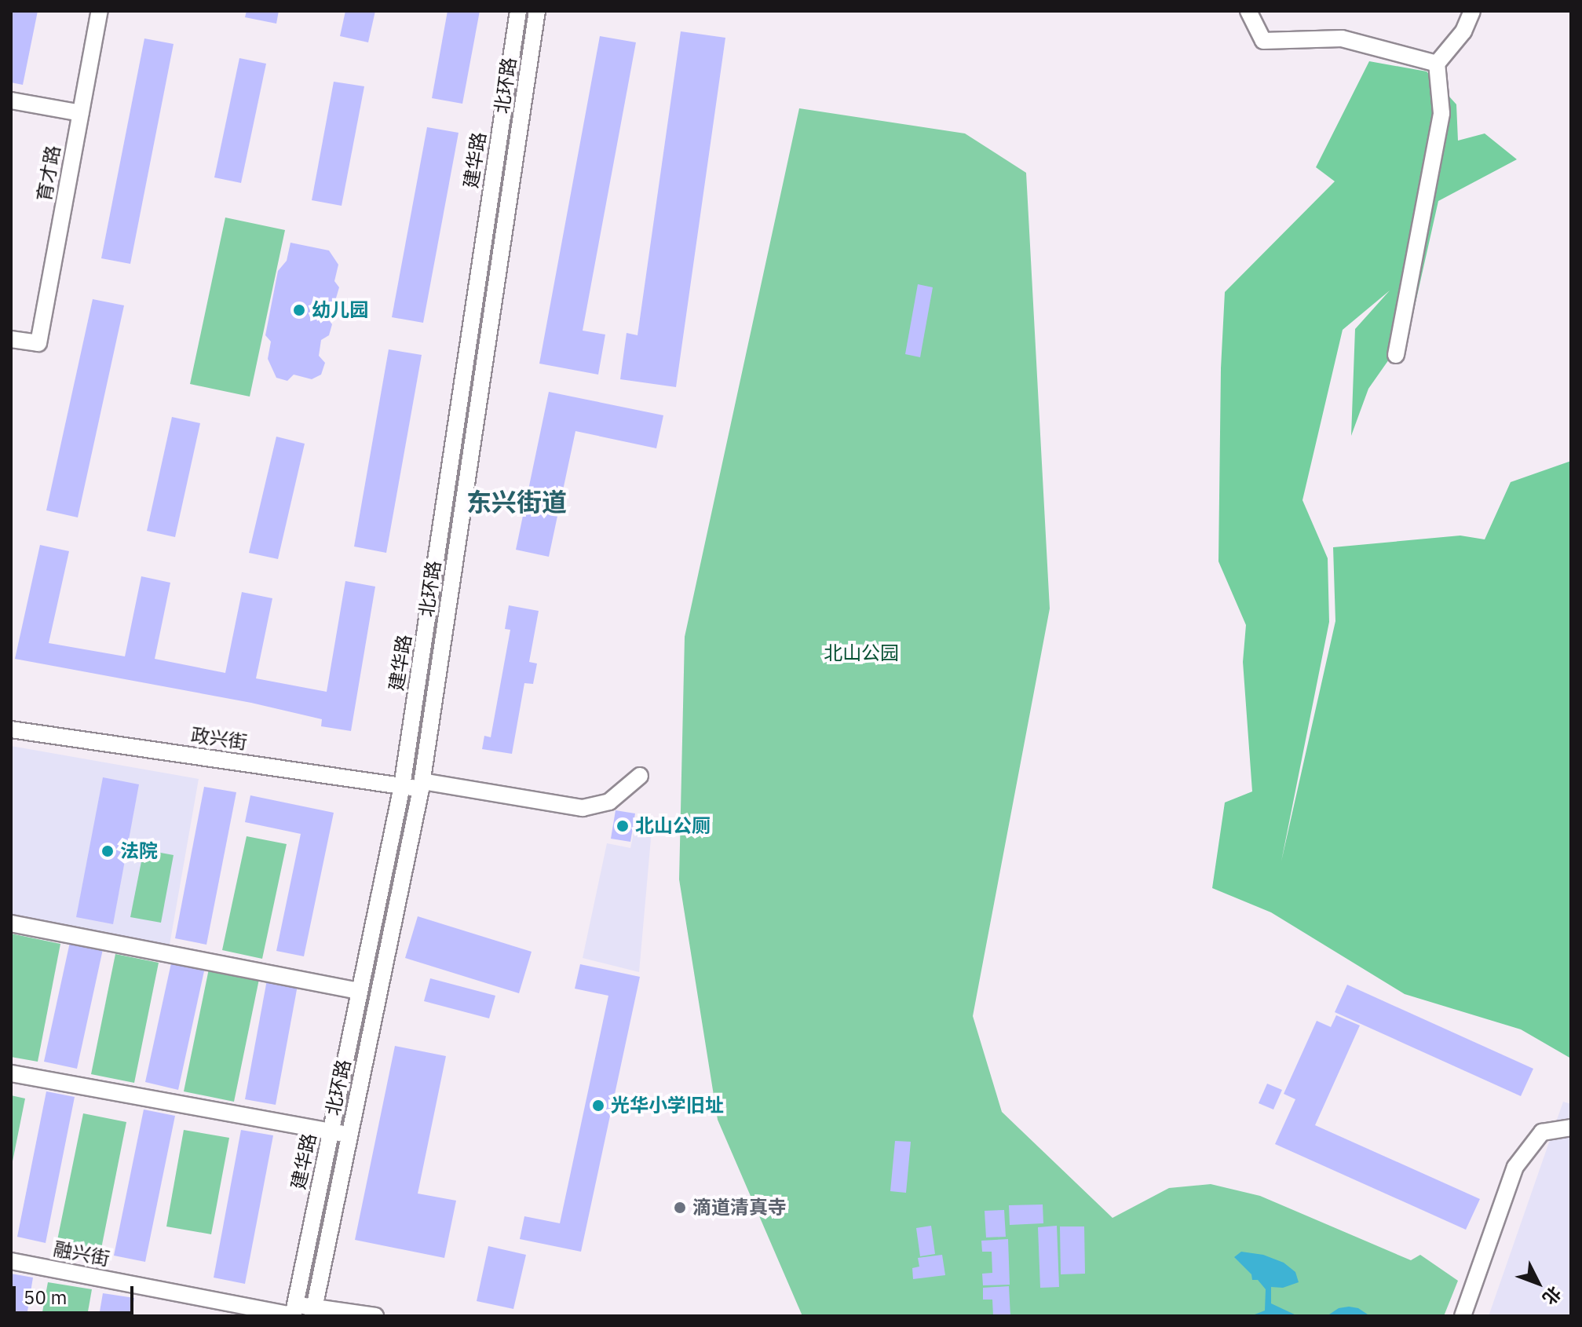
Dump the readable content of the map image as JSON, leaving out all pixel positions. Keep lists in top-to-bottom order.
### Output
{
  "streets": {
    "street": [
      "北环路",
      "建华路",
      "育才路",
      "政兴街",
      "融兴街"
    ]
  },
  "crossings": [
    ["北环路", "政兴街"],
    ["北环路", "融兴街"],
    ["建华路", "政兴街"],
    ["建华路", "融兴街"]
  ],
  "districts": ["东兴街道"],
  "parks": ["北山公园"],
  "places": [
    "幼儿园",
    "北山公厕",
    "法院",
    "光华小学旧址",
    "滴道清真寺"
  ],
  "scale_bar": "50 m",
  "north": "bottom right"
}
